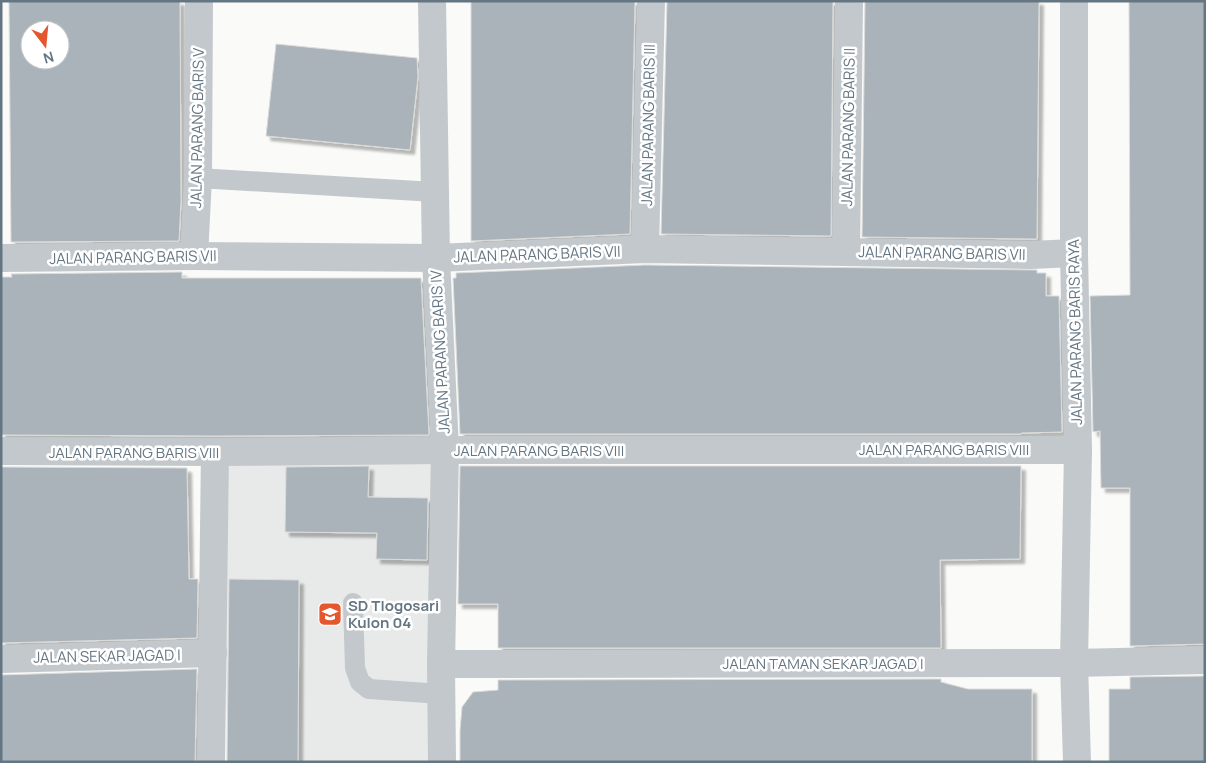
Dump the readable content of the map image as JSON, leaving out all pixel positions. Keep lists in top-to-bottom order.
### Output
{
  "streets": {
    "street": [
      "JALAN PARANG BARIS III",
      "JALAN PARANG BARIS II",
      "JALAN PARANG BARIS V",
      "JALAN PARANG BARIS VII",
      "JALAN PARANG BARIS RAYA",
      "JALAN PARANG BARIS IV",
      "JALAN PARANG BARIS VIII",
      "JALAN SEKAR JAGAD I",
      "JALAN TAMAN SEKAR JAGAD I"
    ]
  },
  "crossings": [
    ["JALAN PARANG BARIS III", "JALAN PARANG BARIS VII"],
    ["JALAN PARANG BARIS II", "JALAN PARANG BARIS VII"],
    ["JALAN PARANG BARIS V", "JALAN PARANG BARIS VII"],
    ["JALAN PARANG BARIS VII", "JALAN PARANG BARIS RAYA"],
    ["JALAN PARANG BARIS VII", "JALAN PARANG BARIS IV"],
    ["JALAN PARANG BARIS RAYA", "JALAN PARANG BARIS VIII"],
    ["JALAN PARANG BARIS RAYA", "JALAN TAMAN SEKAR JAGAD I"],
    ["JALAN PARANG BARIS IV", "JALAN PARANG BARIS VIII"],
    ["JALAN PARANG BARIS IV", "JALAN TAMAN SEKAR JAGAD I"]
  ],
  "places": {
    "school or university": ["SD Tlogosari Kulon 04"]
  },
  "north": "bottom"
}
